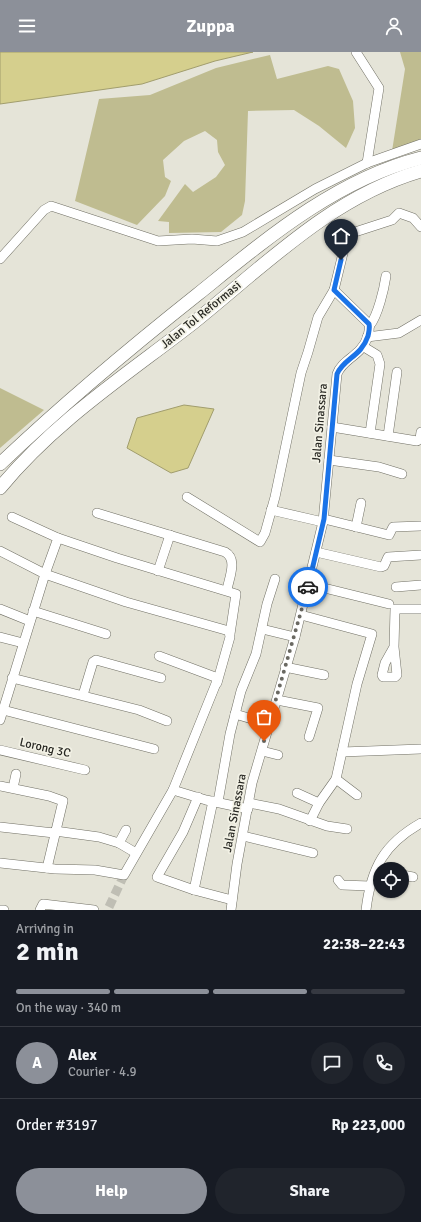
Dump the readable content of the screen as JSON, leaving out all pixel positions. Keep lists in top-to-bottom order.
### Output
{
  "streets": {
    "highway": ["Jalan Tol Reformasi"],
    "street": ["Jalan Sinassara", "Lorong 3C"]
  },
  "page": {
    "header": "Zuppa",
    "heading": ["2 min", "Arriving in", "22:38–22:43"],
    "panel": [
      "Alex",
      "Courier · 4.9",
      "Order #3197",
      "Rp 223,000"
    ],
    "bar": "On the way · 340 m",
    "round": "A",
    "buttons": ["Help", "Share"]
  }
}
